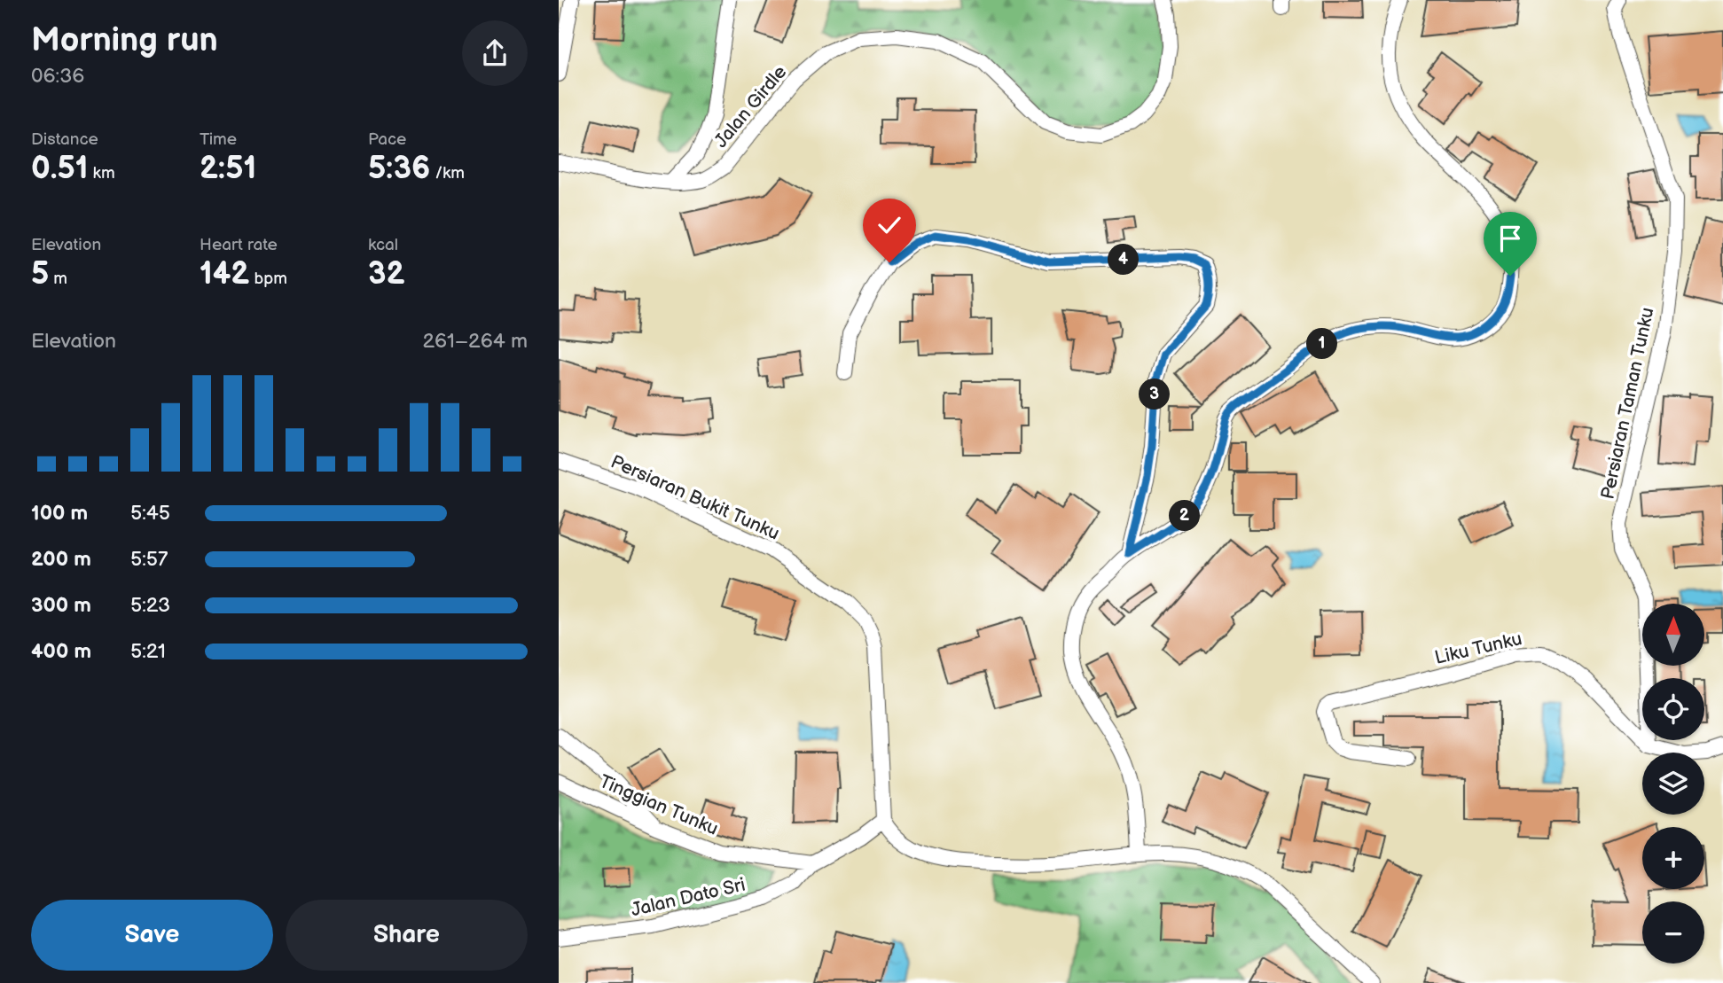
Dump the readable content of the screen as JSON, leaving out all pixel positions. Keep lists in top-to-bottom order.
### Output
{
  "streets": {
    "street": [
      "Jalan Girdle",
      "Persiaran Taman Tunku",
      "Persiaran Bukit Tunku",
      "Liku Tunku",
      "Tinggian Tunku",
      "Jalan Dato Sri"
    ]
  },
  "crossings": [
    ["Persiaran Taman Tunku", "Liku Tunku"],
    ["Tinggian Tunku", "Jalan Dato Sri"]
  ],
  "north": "top",
  "page": {
    "heading": ["Morning run", "06:36"],
    "stats": [
      ["Distance", "0.51 km"],
      ["Time", "2:51"],
      ["Pace", "5:36 /km"],
      ["Elevation", "5 m"],
      ["Heart rate", "142 bpm"],
      ["kcal", "32"]
    ],
    "pins": [
      "4",
      "1",
      "3",
      "2"
    ],
    "chart": ["Elevation", "261–264 m"],
    "list": [
      {
        "name": "100 m",
        "note": "5:45"
      },
      {
        "name": "200 m",
        "note": "5:57"
      },
      {
        "name": "300 m",
        "note": "5:23"
      },
      {
        "name": "400 m",
        "note": "5:21"
      }
    ],
    "map_buttons": ["+", "−"],
    "buttons": ["Save", "Share"]
  }
}
